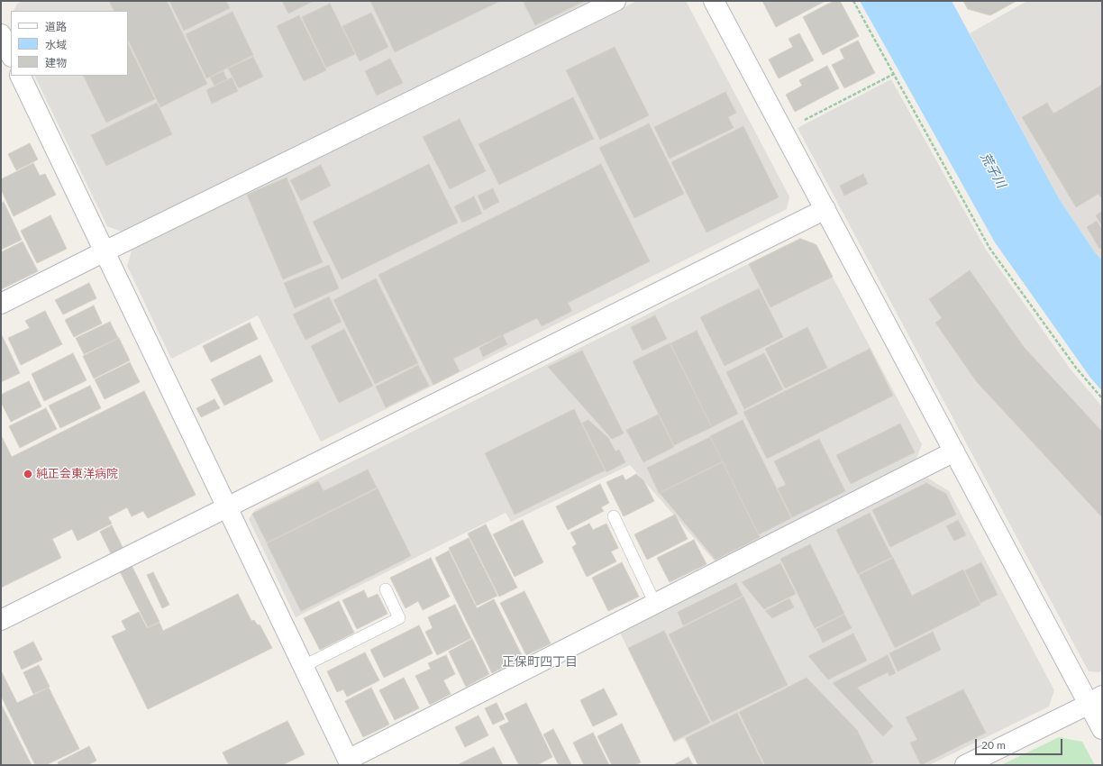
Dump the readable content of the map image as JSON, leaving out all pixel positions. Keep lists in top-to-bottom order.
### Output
{
  "districts": ["正保町四丁目"],
  "water": ["荒子川"],
  "places": ["純正会東洋病院"],
  "legend": ["道路", "水域", "建物"],
  "scale_bar": "20 m"
}
